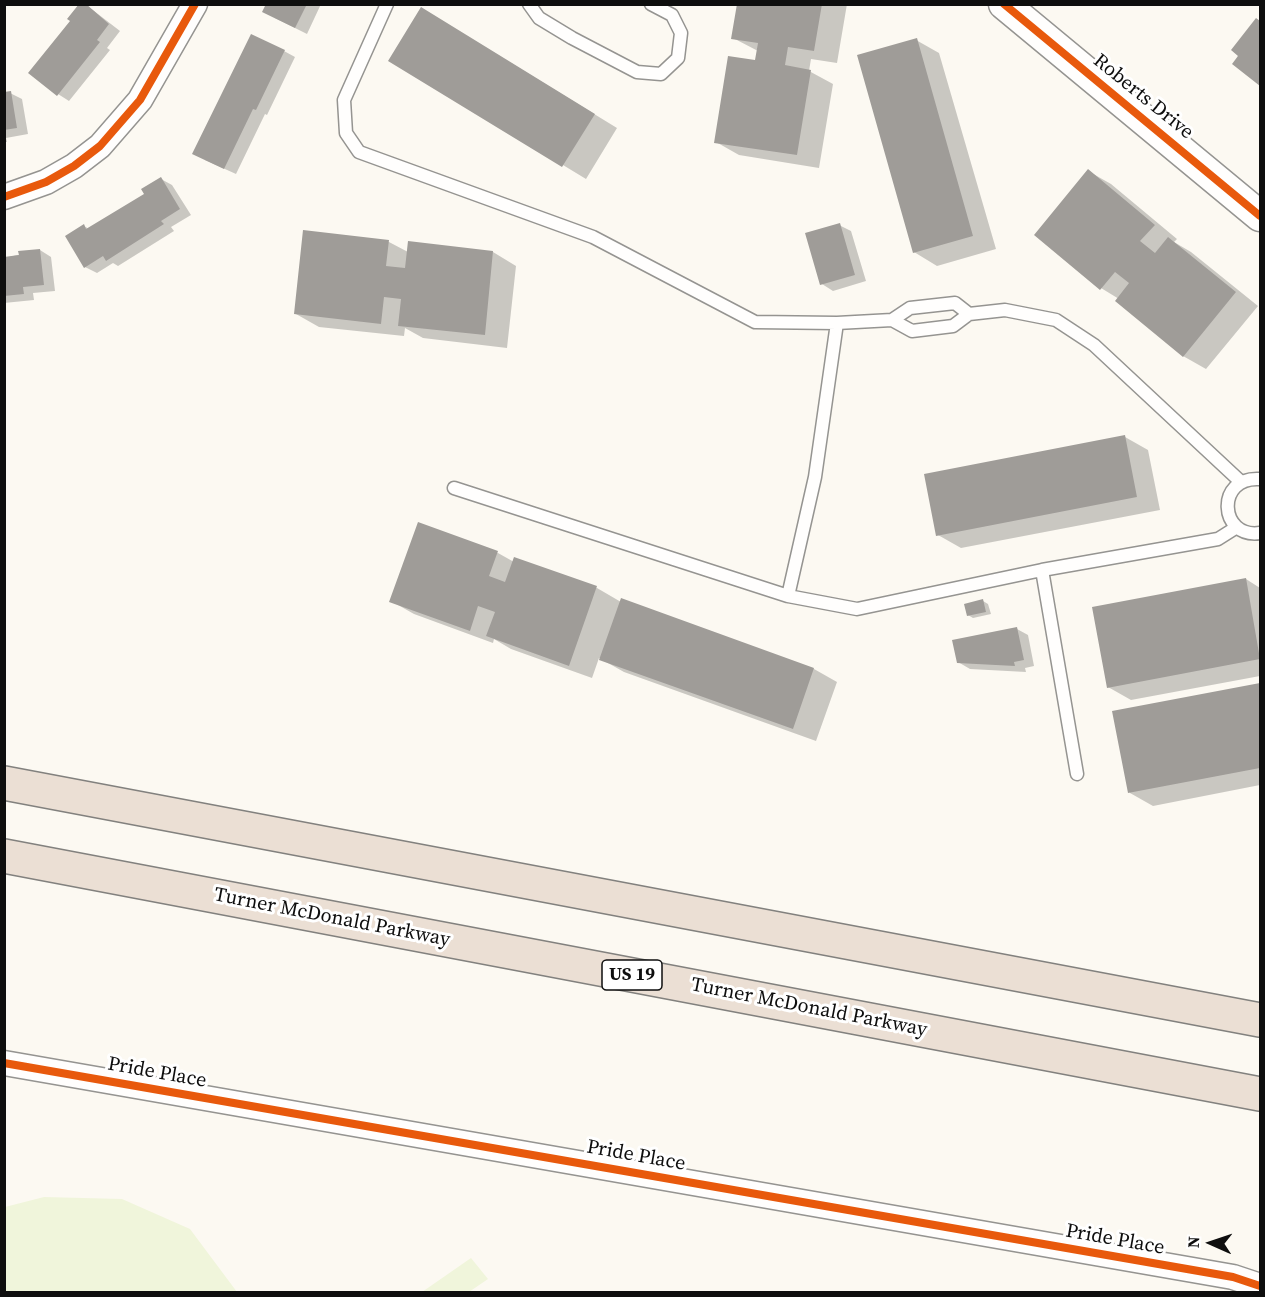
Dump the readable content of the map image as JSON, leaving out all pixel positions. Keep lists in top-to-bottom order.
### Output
{
  "streets": {
    "highway": ["Turner McDonald Parkway", "US 19"],
    "street": ["Roberts Drive", "Pride Place"]
  },
  "north": "left"
}
